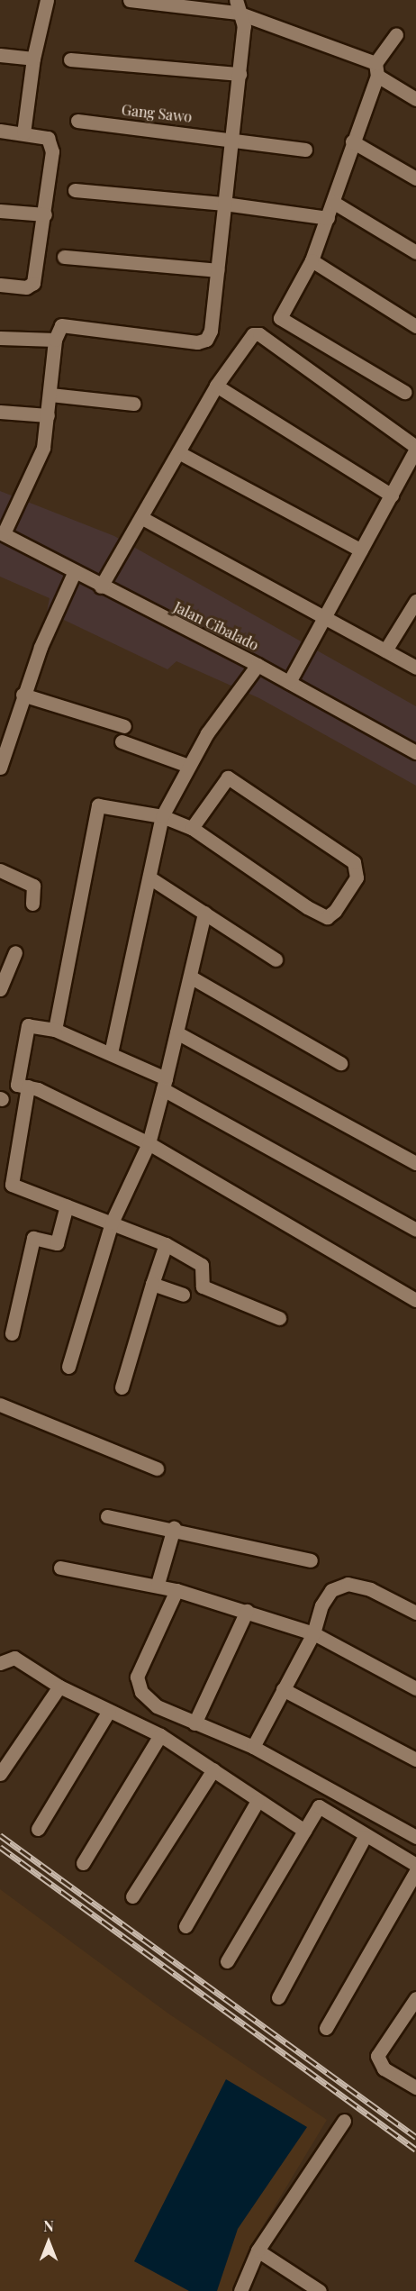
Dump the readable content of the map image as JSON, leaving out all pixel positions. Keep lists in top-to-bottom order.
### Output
{
  "streets": {
    "street": ["Gang Sawo", "Jalan Cibalado"]
  },
  "north": "top"
}
